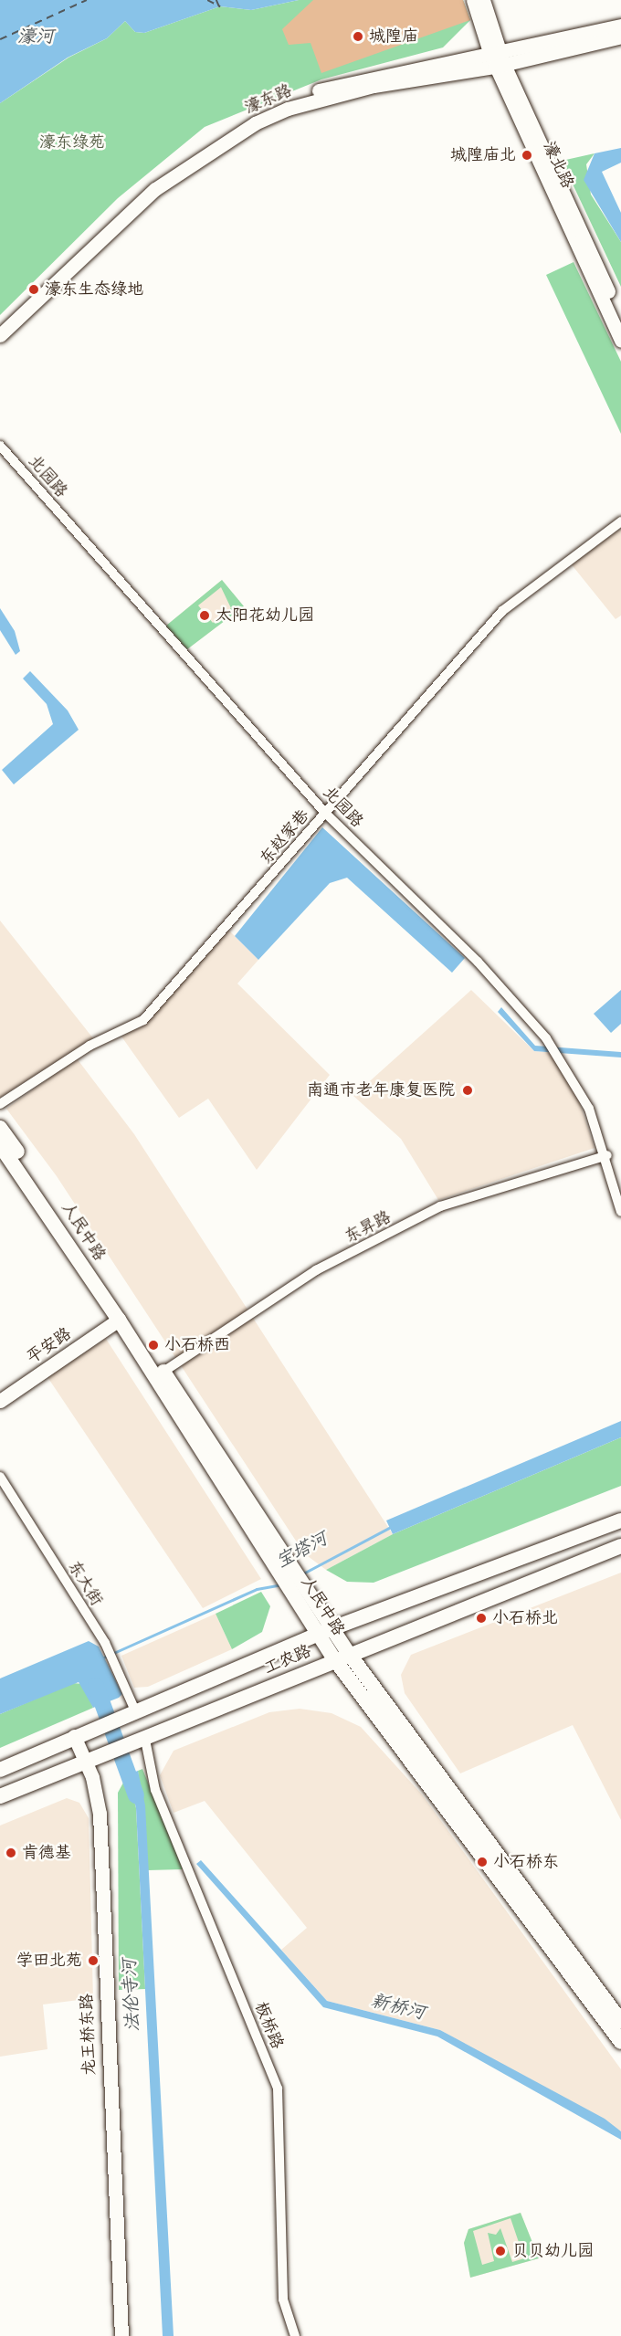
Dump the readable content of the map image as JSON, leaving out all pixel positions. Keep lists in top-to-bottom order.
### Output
{
  "streets": {
    "main road": ["人民中路", "工农路"],
    "street": [
      "濠东路",
      "濠北路",
      "北园路",
      "东赵家巷",
      "东昇路",
      "平安路",
      "东大街",
      "板桥路",
      "龙王桥东路"
    ]
  },
  "crossings": [
    ["濠东路", "濠北路"],
    ["北园路", "东赵家巷"],
    ["北园路", "东昇路"],
    ["东昇路", "人民中路"],
    ["人民中路", "平安路"],
    ["人民中路", "工农路"],
    ["东大街", "工农路"],
    ["工农路", "板桥路"],
    ["工农路", "龙王桥东路"]
  ],
  "water": [
    "濠河",
    "宝塔河",
    "法伦寺河",
    "新桥河"
  ],
  "parks": ["濠东绿苑"],
  "places": [
    "城隍庙",
    "城隍庙北",
    "濠东生态绿地",
    "太阳花幼儿园",
    "南通市老年康复医院",
    "小石桥西",
    "小石桥北",
    "肯德基",
    "小石桥东",
    "学田北苑",
    "贝贝幼儿园"
  ]
}
